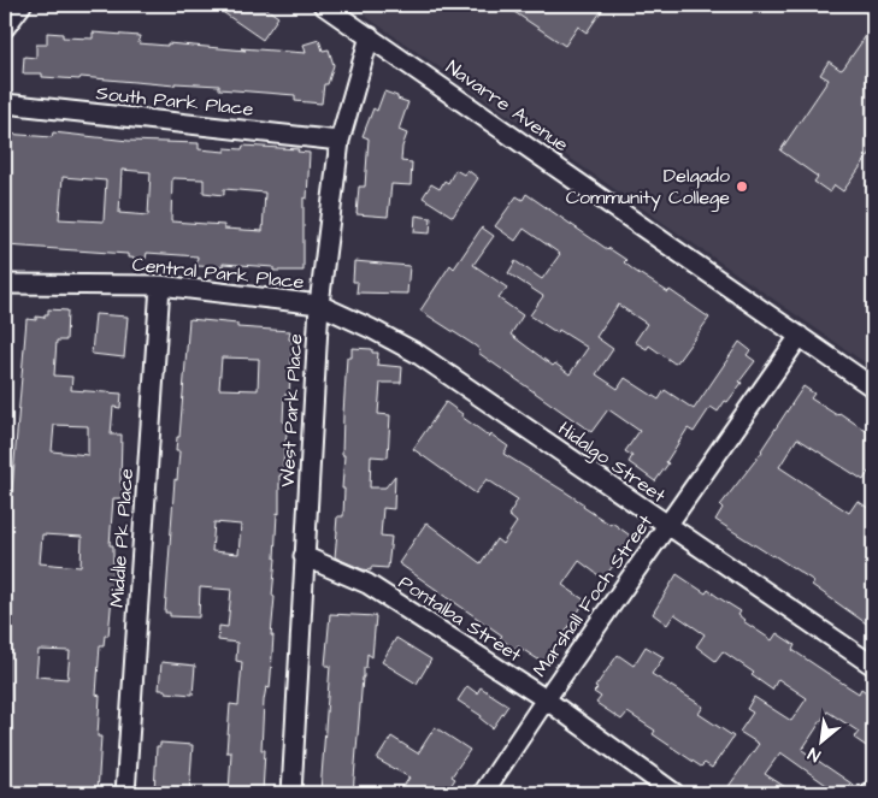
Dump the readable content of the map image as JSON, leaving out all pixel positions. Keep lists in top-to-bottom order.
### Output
{
  "streets": {
    "street": [
      "South Park Place",
      "Navarre Avenue",
      "Central Park Place",
      "West Park Place",
      "Hidalgo Street",
      "Middle Pk Place",
      "Marshall Foch Street",
      "Pontalba Street"
    ]
  },
  "crossings": [
    ["South Park Place", "West Park Place"],
    ["Navarre Avenue", "West Park Place"],
    ["Navarre Avenue", "Marshall Foch Street"],
    ["Central Park Place", "West Park Place"],
    ["Central Park Place", "Hidalgo Street"],
    ["Central Park Place", "Middle Pk Place"],
    ["West Park Place", "Hidalgo Street"],
    ["West Park Place", "Pontalba Street"],
    ["Hidalgo Street", "Marshall Foch Street"],
    ["Marshall Foch Street", "Pontalba Street"]
  ],
  "places": ["Delgado Community College"],
  "north": "bottom left"
}
